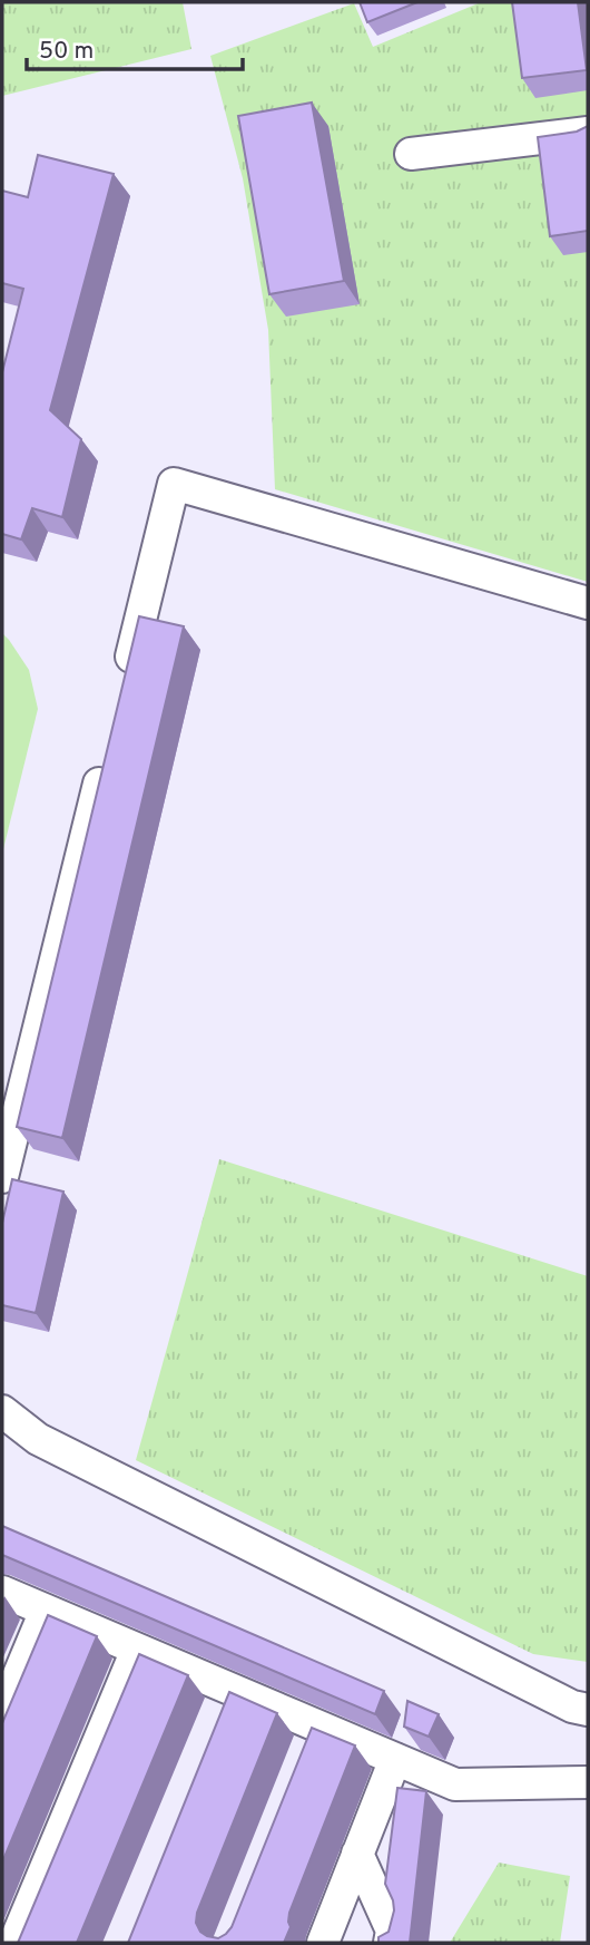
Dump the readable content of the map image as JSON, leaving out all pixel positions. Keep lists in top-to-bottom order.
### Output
{
  "scale_bar": "50 m"
}
